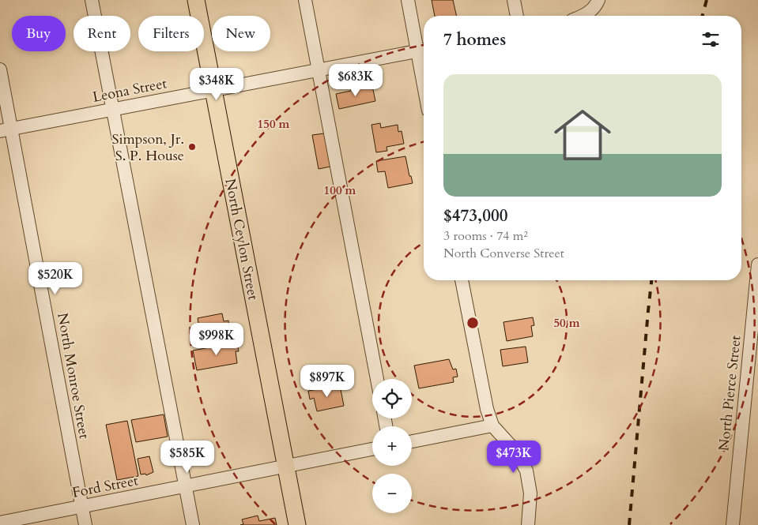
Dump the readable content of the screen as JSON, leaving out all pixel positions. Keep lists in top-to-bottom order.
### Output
{
  "streets": {
    "main road": ["North Ceylon Street"],
    "street": [
      "Leona Street",
      "North Monroe Street",
      "North Pierce Street",
      "Ford Street"
    ]
  },
  "crossings": [
    ["Leona Street", "North Ceylon Street"],
    ["Leona Street", "North Monroe Street"],
    ["North Ceylon Street", "Ford Street"],
    ["North Monroe Street", "Ford Street"]
  ],
  "places": ["Simpson, Jr. S. P. House"],
  "page": {
    "chip": [
      "Buy",
      "Rent",
      "Filters",
      "New"
    ],
    "heading": "7 homes",
    "list": [
      {
        "name": "$473,000",
        "note": "3 rooms · 74 m² · North Converse Street"
      }
    ],
    "price": [
      "$683K",
      "$348K",
      "$520K",
      "$998K",
      "$897K",
      "$585K",
      "$473K"
    ],
    "map_buttons": ["+", "−"]
  },
  "rings": ["150 m", "100 m", "50 m"]
}
